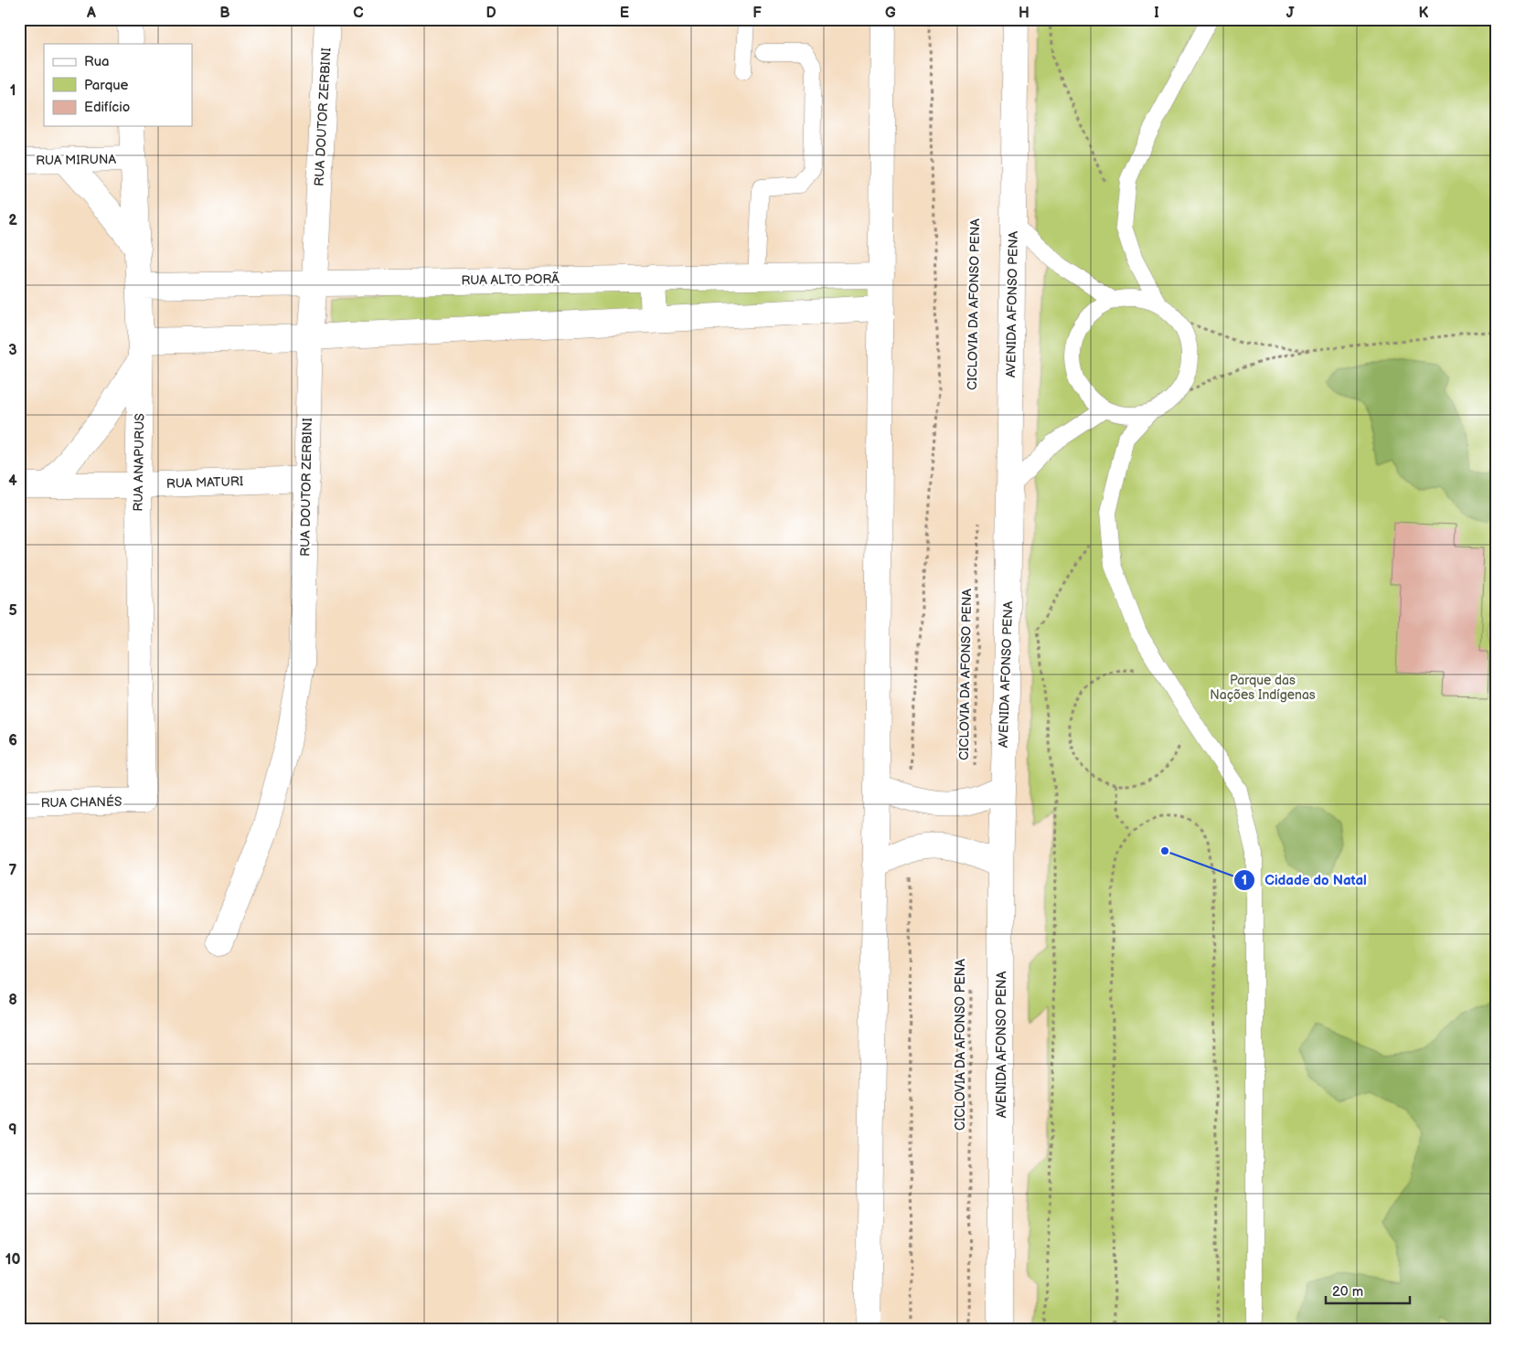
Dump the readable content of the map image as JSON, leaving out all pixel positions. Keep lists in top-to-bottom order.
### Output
{
  "streets": {
    "street": [
      "RUA DOUTOR ZERBINI",
      "RUA MIRUNA",
      "RUA ALTO PORÃ",
      "AVENIDA AFONSO PENA",
      "RUA ANAPURUS",
      "RUA MATURI",
      "RUA CHANÉS"
    ],
    "path": ["CICLOVIA DA AFONSO PENA"]
  },
  "crossings": [
    ["RUA DOUTOR ZERBINI", "RUA ALTO PORÃ"],
    ["RUA DOUTOR ZERBINI", "RUA MATURI"],
    ["RUA MIRUNA", "RUA ANAPURUS"],
    ["RUA ALTO PORÃ", "RUA ANAPURUS"],
    ["RUA ANAPURUS", "RUA MATURI"],
    ["RUA ANAPURUS", "RUA CHANÉS"]
  ],
  "parks": ["Parque das Nações Indígenas"],
  "places": ["Cidade do Natal"],
  "legend": ["Rua", "Parque", "Edifício"],
  "scale_bar": "20 m",
  "grid": {
    "columns": [
      "A",
      "B",
      "C",
      "D",
      "E",
      "F",
      "G",
      "H",
      "I",
      "J",
      "K"
    ],
    "rows": [
      "1",
      "2",
      "3",
      "4",
      "5",
      "6",
      "7",
      "8",
      "9",
      "10"
    ]
  }
}
